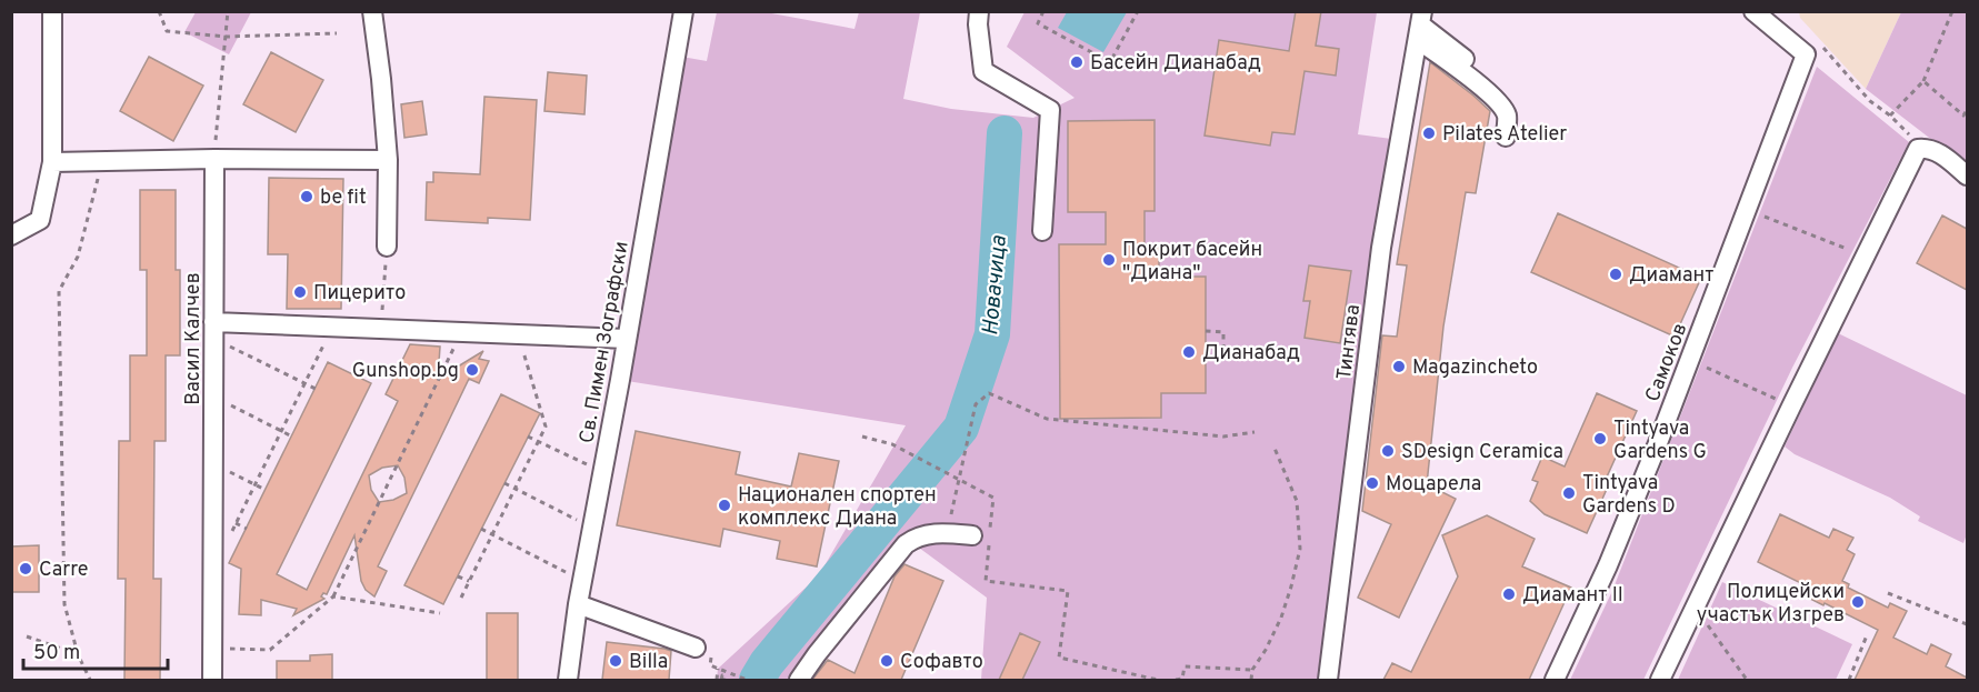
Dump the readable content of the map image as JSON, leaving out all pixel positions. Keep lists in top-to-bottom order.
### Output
{
  "streets": {
    "street": [
      "Васил Калчев",
      "Св. Пимен Зографски",
      "Тинтява",
      "Самоков"
    ]
  },
  "water": ["Новачица"],
  "places": [
    "Басейн Дианабад",
    "Pilates Atelier",
    "be fit",
    "Покрит басейн \"Диана\"",
    "Диамант",
    "Пицерито",
    "Дианабад",
    "Magazincheto",
    "Gunshop.bg",
    "Tintyava Gardens G",
    "SDesign Ceramica",
    "Моцарела",
    "Tintyava Gardens D",
    "Национален спортен комплекс Диана",
    "Carre",
    "Диамант II",
    "Полицейски участък Изгрев",
    "Billa",
    "Софавто"
  ],
  "scale_bar": "50 m"
}
